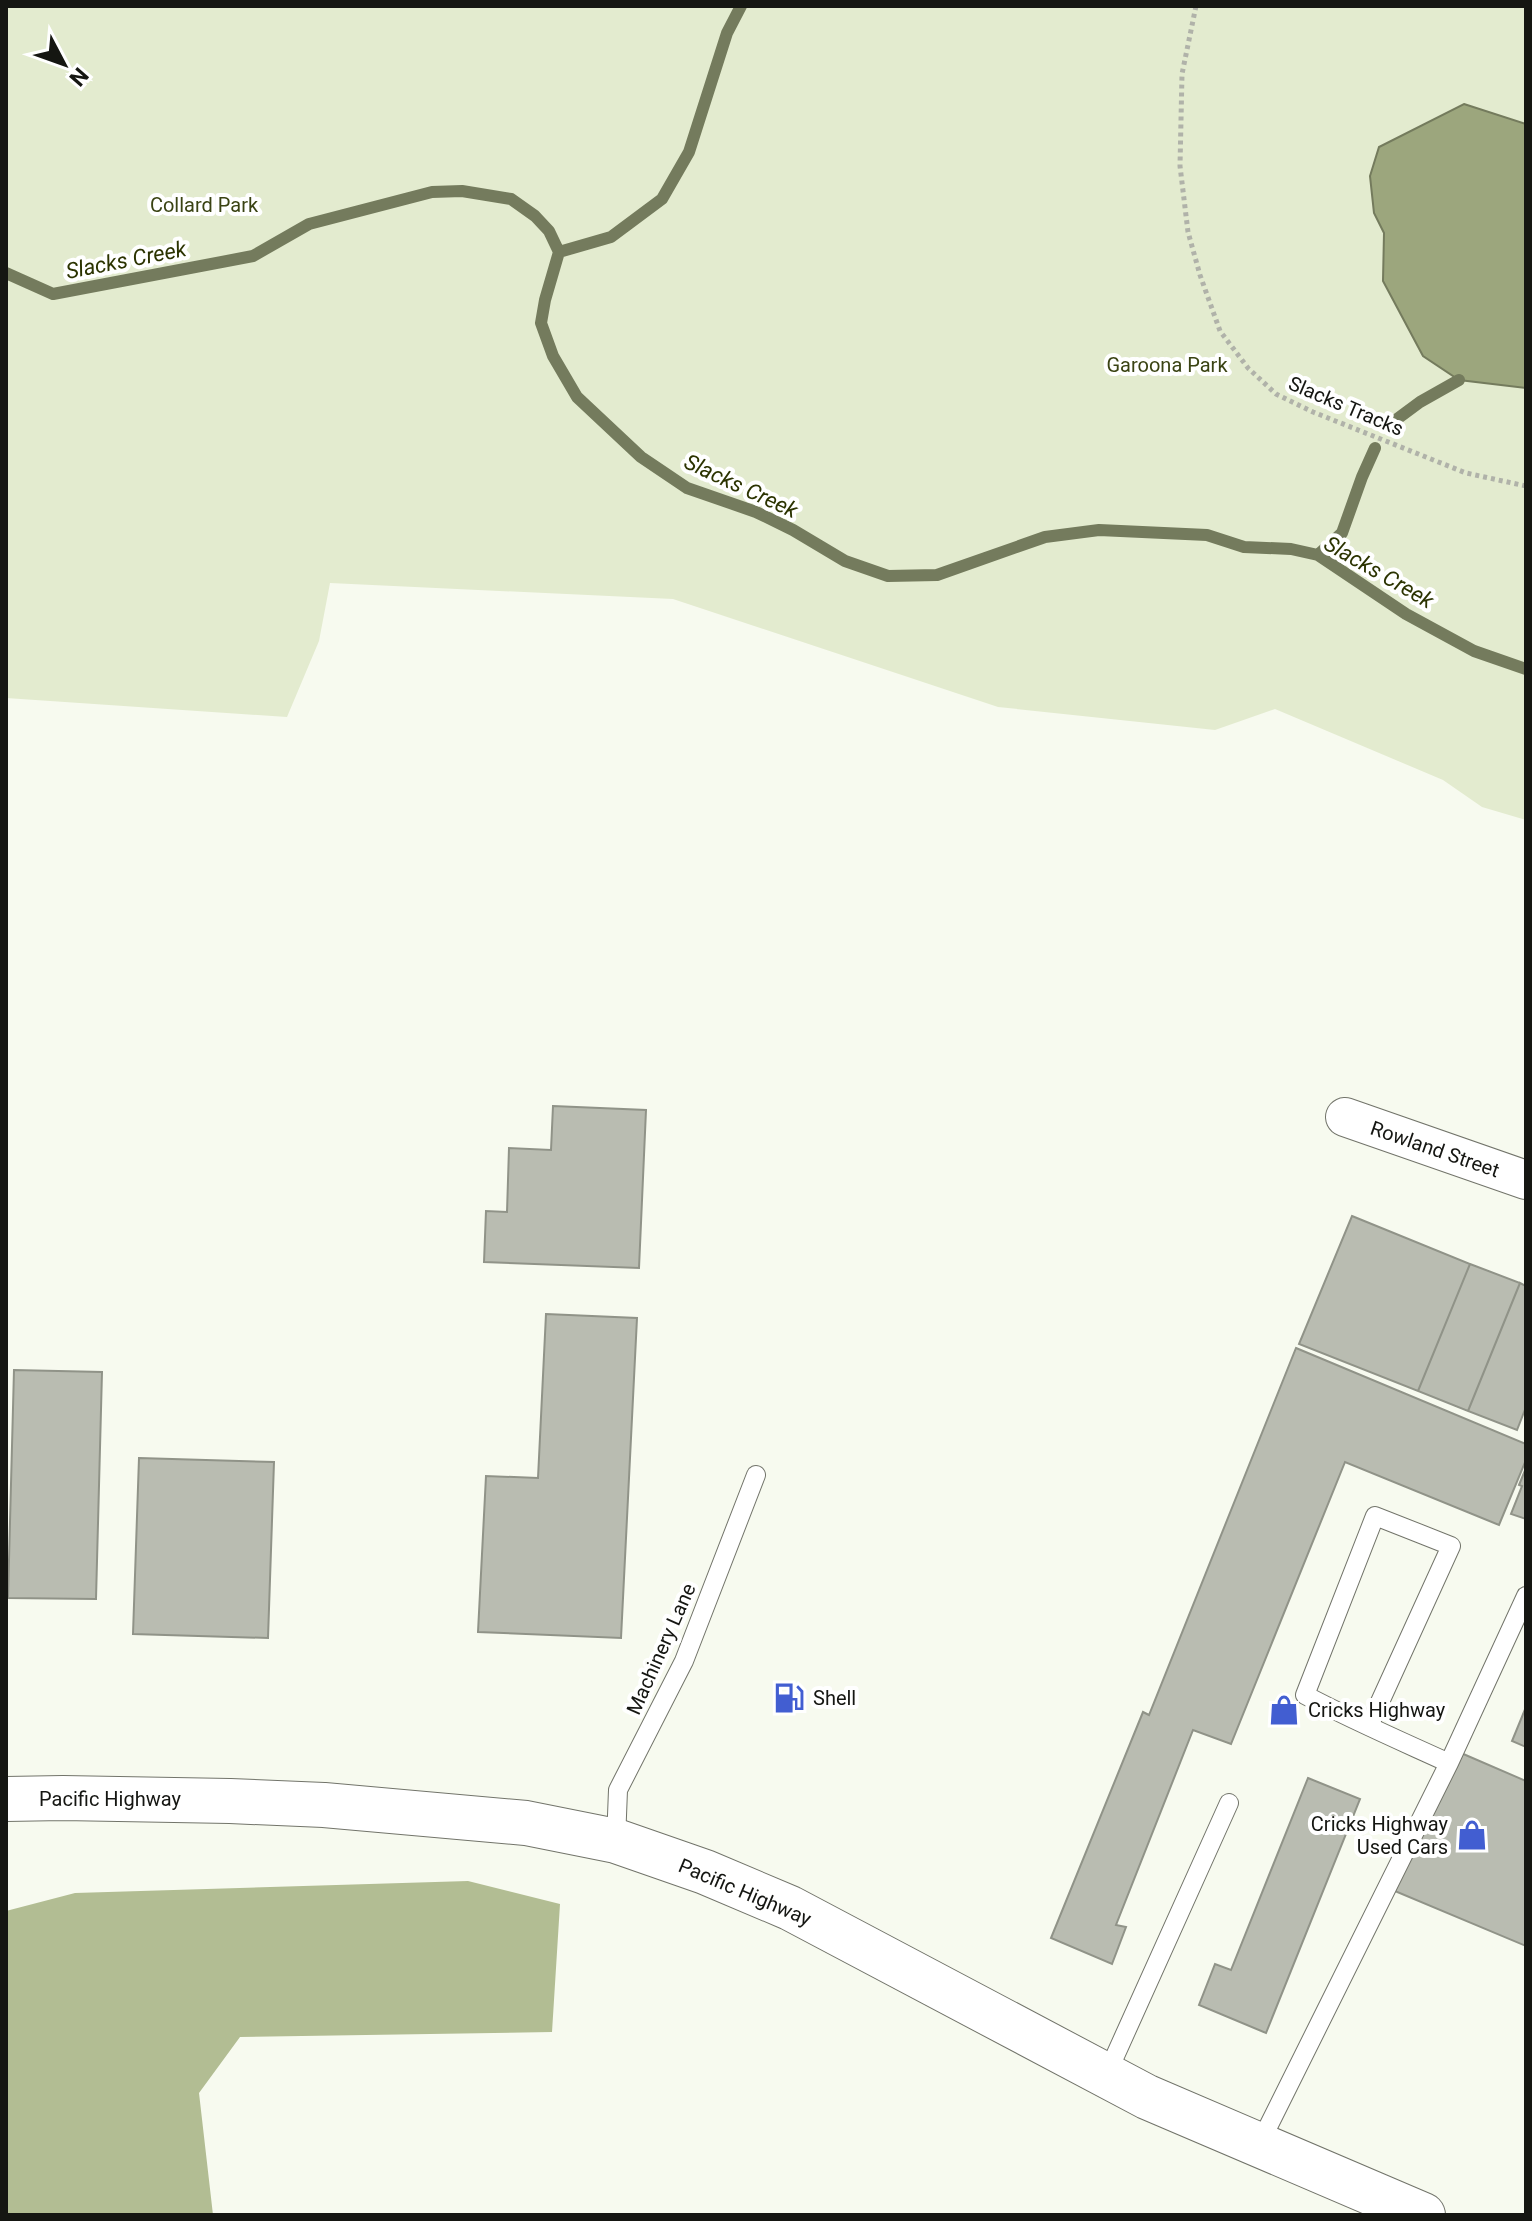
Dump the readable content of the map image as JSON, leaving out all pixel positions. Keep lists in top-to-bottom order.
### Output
{
  "streets": {
    "street": ["Rowland Street", "Pacific Highway"],
    "lane": ["Machinery Lane"],
    "path": ["Slacks Tracks"]
  },
  "crossings": [
    ["Machinery Lane", "Pacific Highway"]
  ],
  "water": ["Slacks Creek"],
  "parks": ["Collard Park", "Garoona Park"],
  "places": {
    "fuel station": ["Shell"],
    "shop": ["Cricks Highway", "Cricks Highway Used Cars"]
  },
  "north": "bottom right"
}
